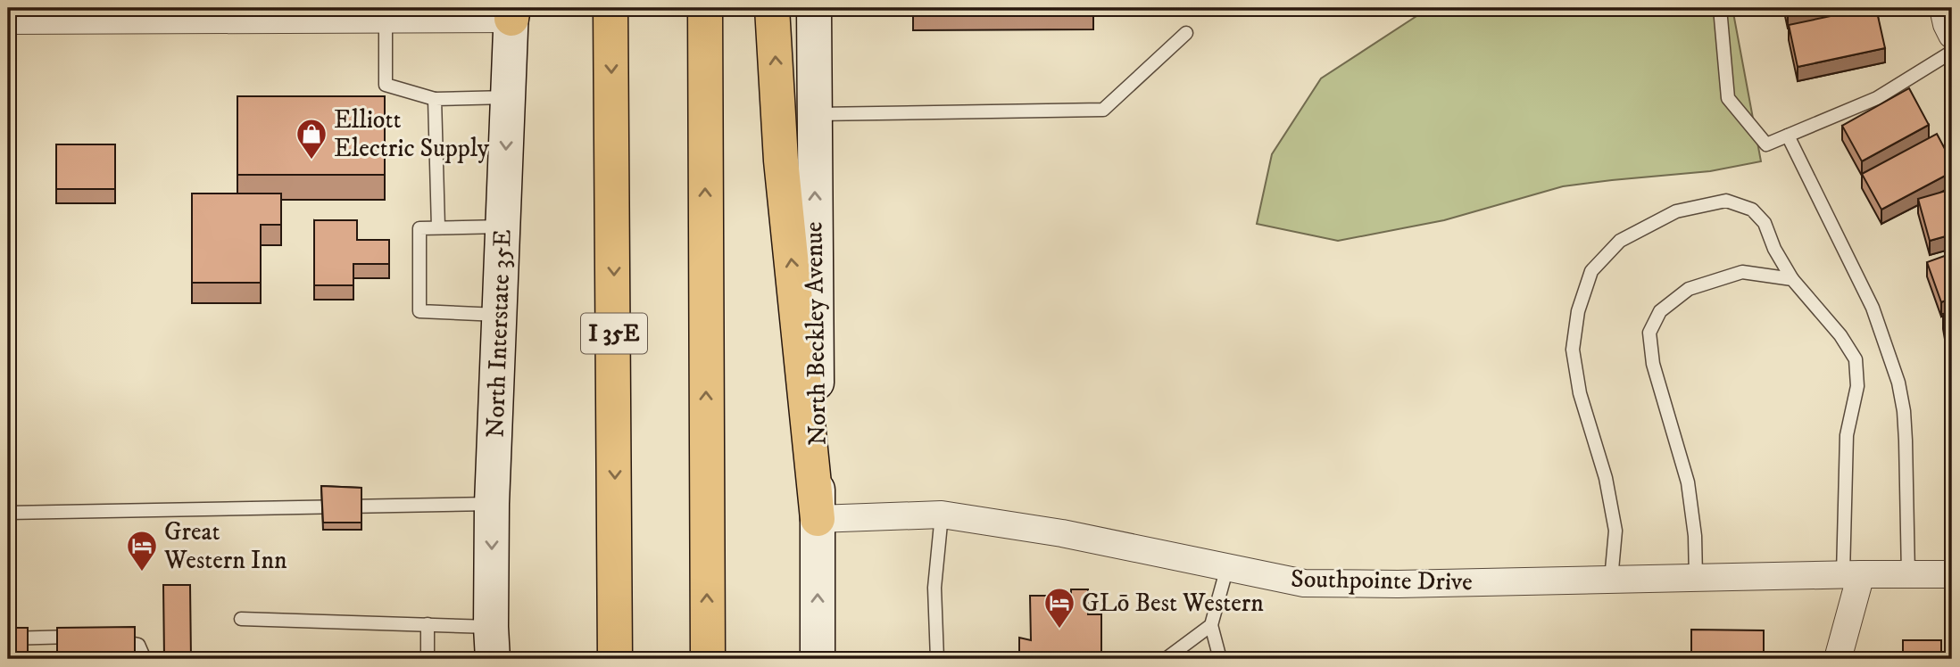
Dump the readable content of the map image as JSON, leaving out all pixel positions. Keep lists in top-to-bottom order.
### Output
{
  "streets": {
    "highway": ["I 35E"],
    "main road": ["North Interstate 35E", "North Beckley Avenue"],
    "street": ["Southpointe Drive"]
  },
  "crossings": [
    ["North Beckley Avenue", "Southpointe Drive"]
  ],
  "one_way": ["North Interstate 35E", "North Beckley Avenue"],
  "places": {
    "shop": ["Elliott Electric Supply"],
    "hotel": ["Great Western Inn", "GLō Best Western"]
  }
}
